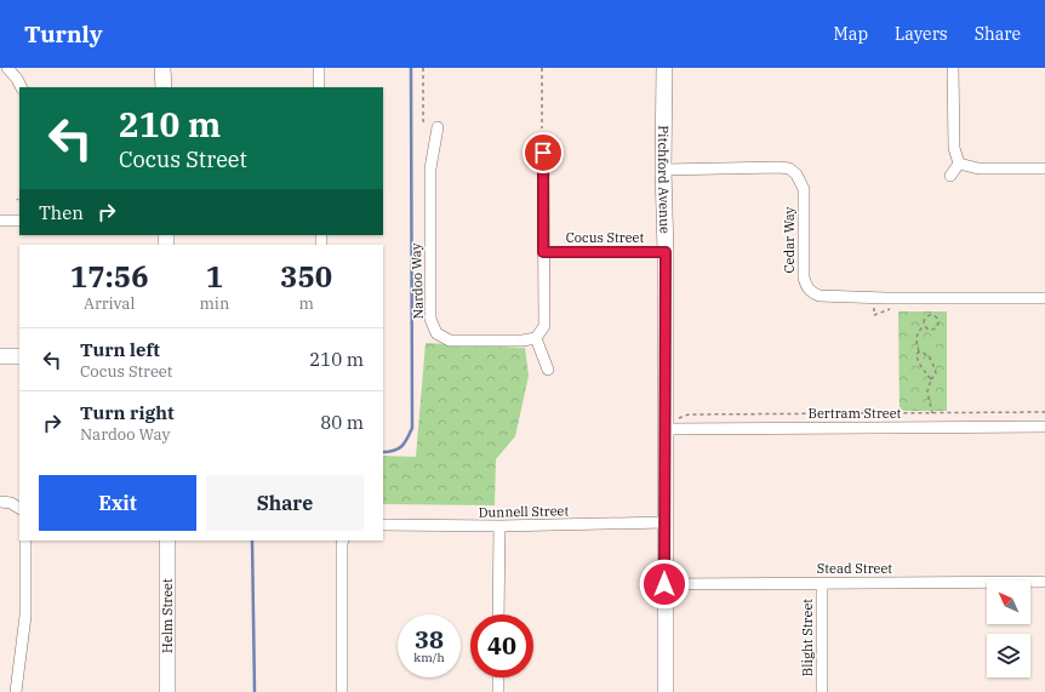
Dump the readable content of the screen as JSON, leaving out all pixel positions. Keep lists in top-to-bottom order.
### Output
{
  "streets": {
    "street": [
      "Pitchford Avenue",
      "Cocus Street",
      "Cedar Way",
      "Nardoo Way",
      "Bertram Street",
      "Dunnell Street",
      "Stead Street",
      "Helm Street",
      "Blight Street"
    ]
  },
  "crossings": [
    ["Pitchford Avenue", "Cocus Street"],
    ["Pitchford Avenue", "Cedar Way"],
    ["Pitchford Avenue", "Bertram Street"],
    ["Pitchford Avenue", "Dunnell Street"],
    ["Pitchford Avenue", "Stead Street"],
    ["Stead Street", "Blight Street"]
  ],
  "north": "top left",
  "page": {
    "header": "Turnly",
    "nav": ["Map", "Layers", "Share"],
    "turn": ["210 m", "Cocus Street"],
    "then": "Then",
    "eta": [
      "17:56",
      "Arrival",
      "1",
      "min",
      "350",
      "m"
    ],
    "list": [
      {
        "name": "Turn left",
        "note": "Cocus Street",
        "value": "210 m"
      },
      {
        "name": "Turn right",
        "note": "Nardoo Way",
        "value": "80 m"
      }
    ],
    "buttons": ["Exit", "Share"],
    "speed": "38 km/h",
    "limit": "40"
  }
}
